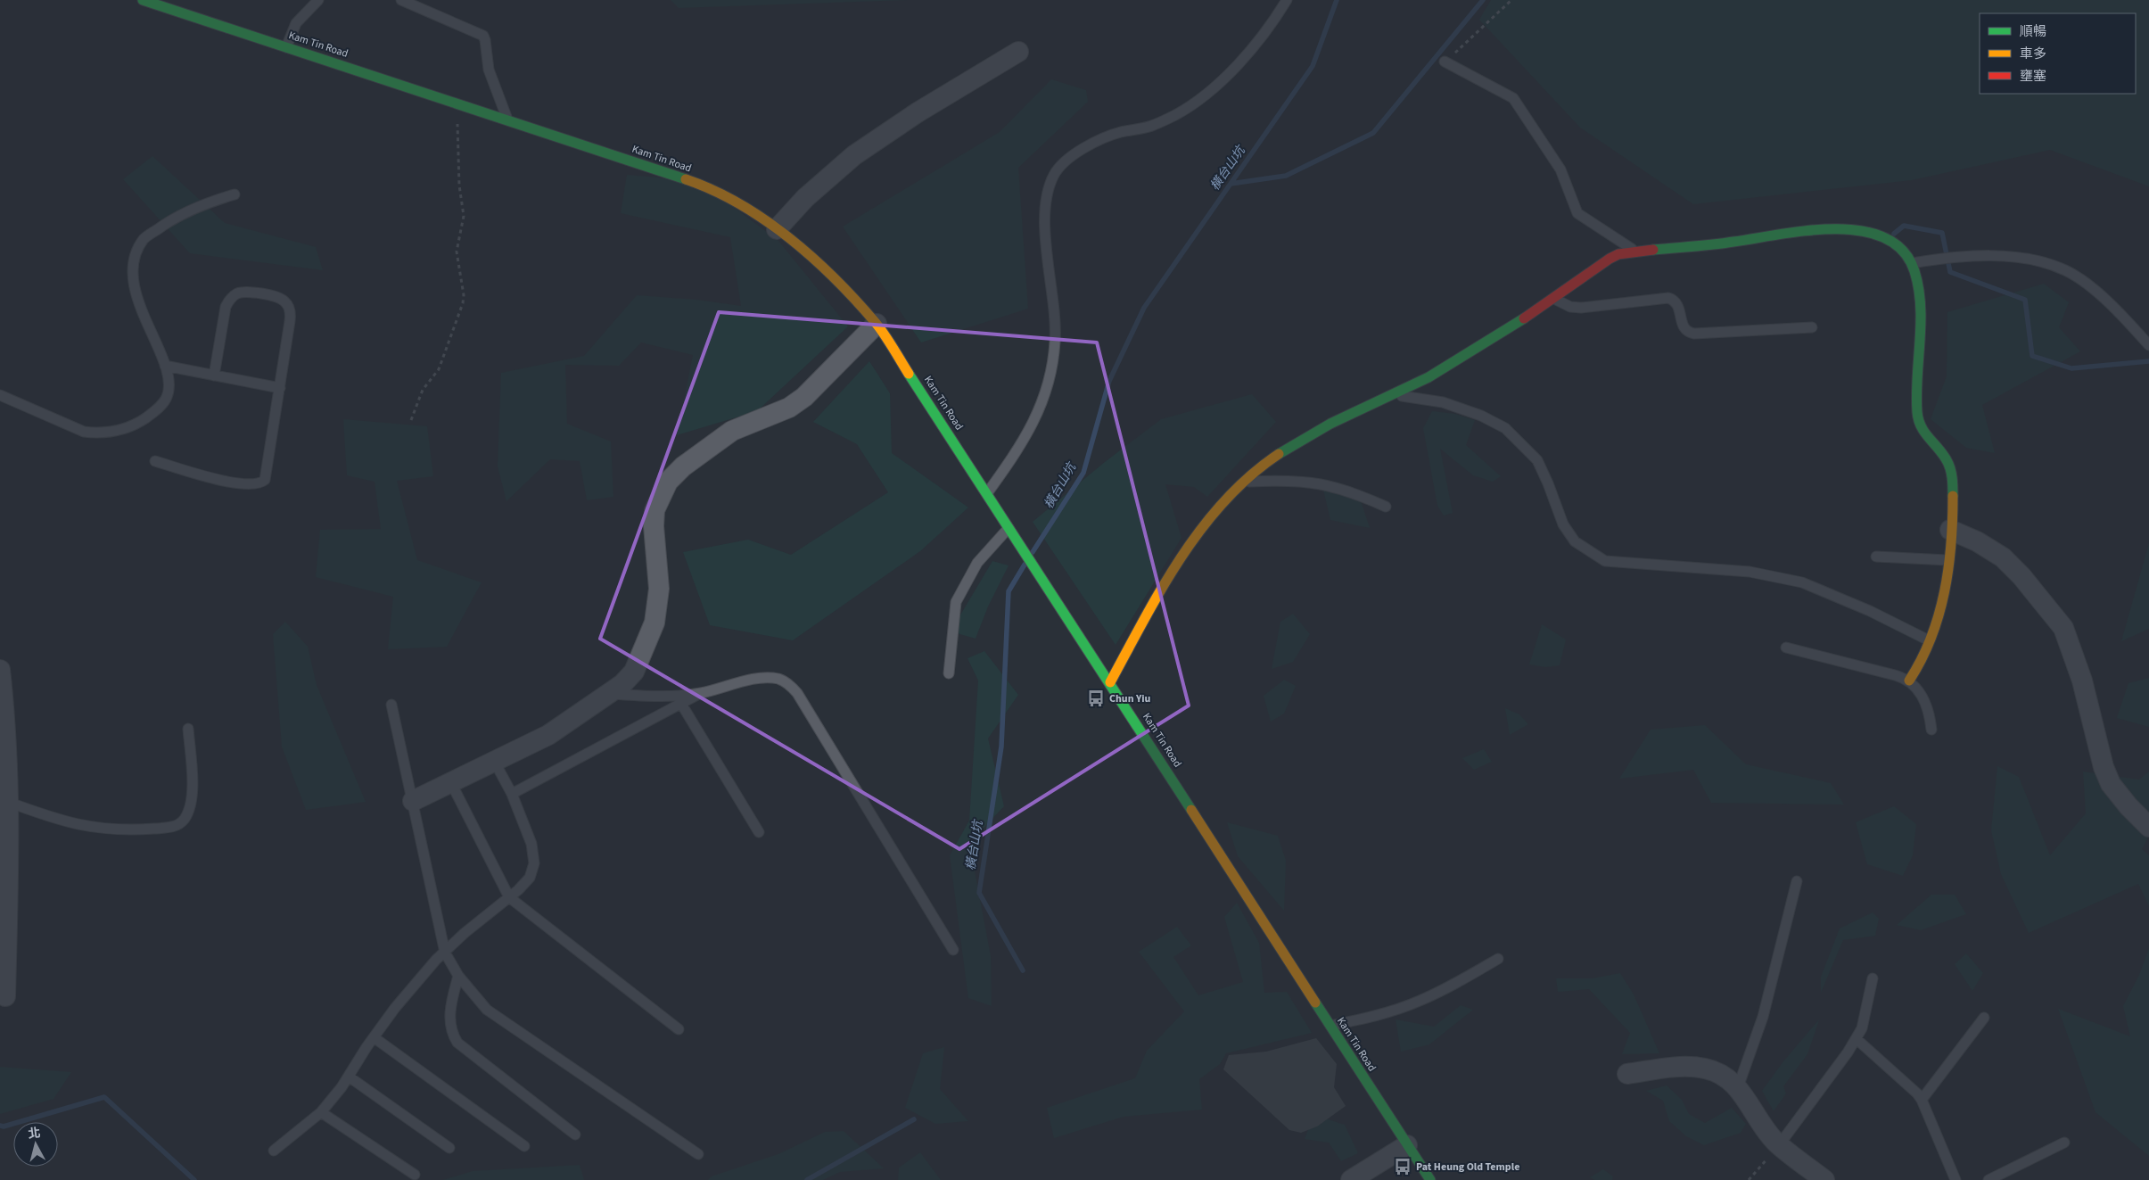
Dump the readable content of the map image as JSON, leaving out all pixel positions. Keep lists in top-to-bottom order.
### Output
{
  "streets": {
    "main road": ["Kam Tin Road"]
  },
  "water": ["橫台山坑"],
  "places": {
    "bus stop": ["Chun Yiu", "Pat Heung Old Temple"]
  },
  "legend": ["順暢", "車多", "壅塞"],
  "north": "top"
}
